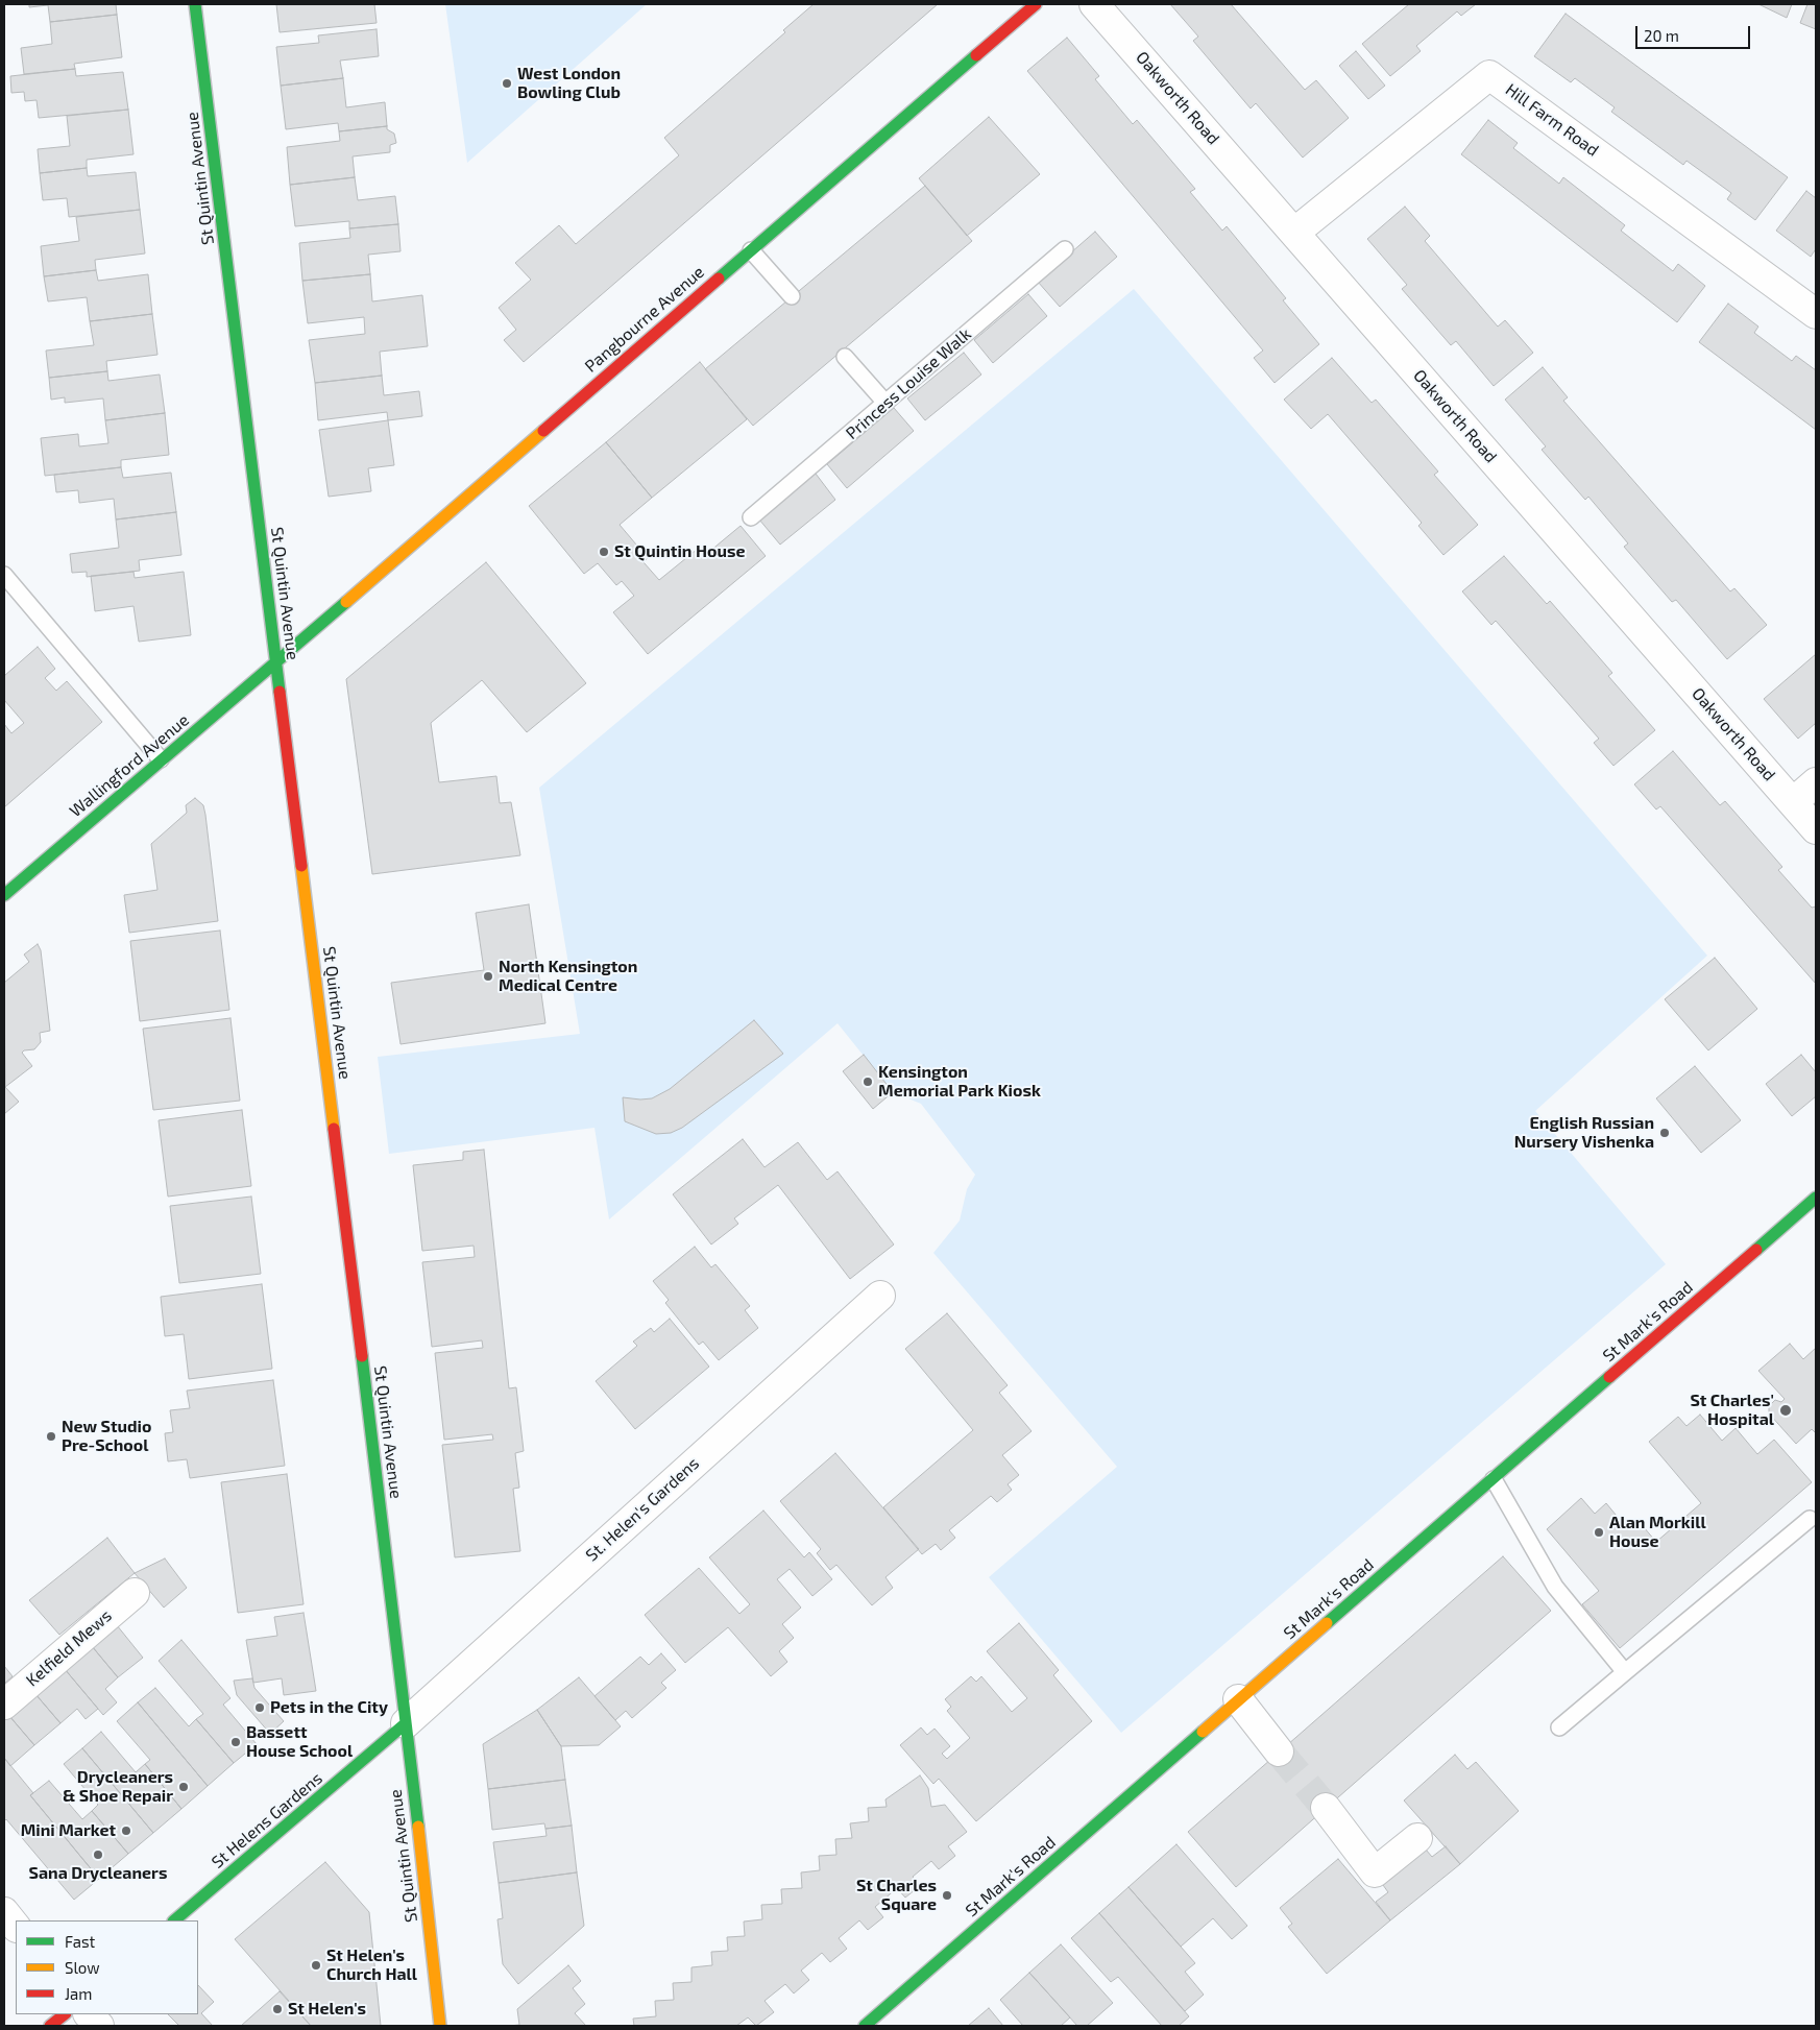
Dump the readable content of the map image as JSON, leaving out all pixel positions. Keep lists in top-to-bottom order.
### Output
{
  "streets": {
    "street": [
      "Oakworth Road",
      "Hill Farm Road",
      "St Quintin Avenue",
      "Pangbourne Avenue",
      "Wallingford Avenue",
      "St Mark's Road",
      "St. Helen's Gardens",
      "Kelfield Mews",
      "St Helens Gardens"
    ],
    "lane": ["Princess Louise Walk"]
  },
  "crossings": [
    ["Oakworth Road", "Hill Farm Road"],
    ["St Quintin Avenue", "Pangbourne Avenue"],
    ["St Quintin Avenue", "Wallingford Avenue"],
    ["St Quintin Avenue", "St. Helen's Gardens"],
    ["St Quintin Avenue", "St Helens Gardens"],
    ["Pangbourne Avenue", "Wallingford Avenue"],
    ["St. Helen's Gardens", "St Helens Gardens"]
  ],
  "places": [
    "West London Bowling Club",
    "St Quintin House",
    "North Kensington Medical Centre",
    "Kensington Memorial Park Kiosk",
    "English Russian Nursery Vishenka",
    "St Charles' Hospital",
    "New Studio Pre-School",
    "Alan Morkill House",
    "Pets in the City",
    "Bassett House School",
    "Drycleaners & Shoe Repair",
    "Mini Market",
    "Sana Drycleaners",
    "St Charles Square",
    "St Helen's Church Hall",
    "St Helen's"
  ],
  "legend": ["Fast", "Slow", "Jam"],
  "scale_bar": "20 m"
}
